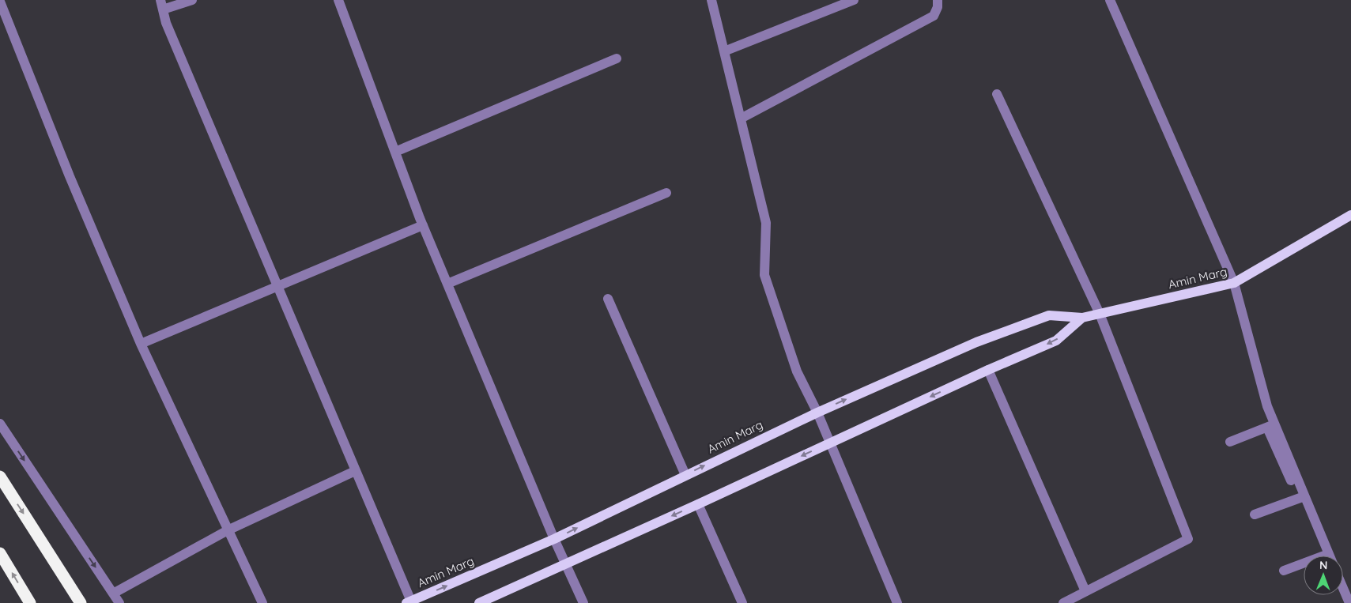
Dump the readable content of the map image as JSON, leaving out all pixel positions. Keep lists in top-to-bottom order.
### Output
{
  "streets": {
    "main road": ["Amin Marg"]
  },
  "north": "top"
}
